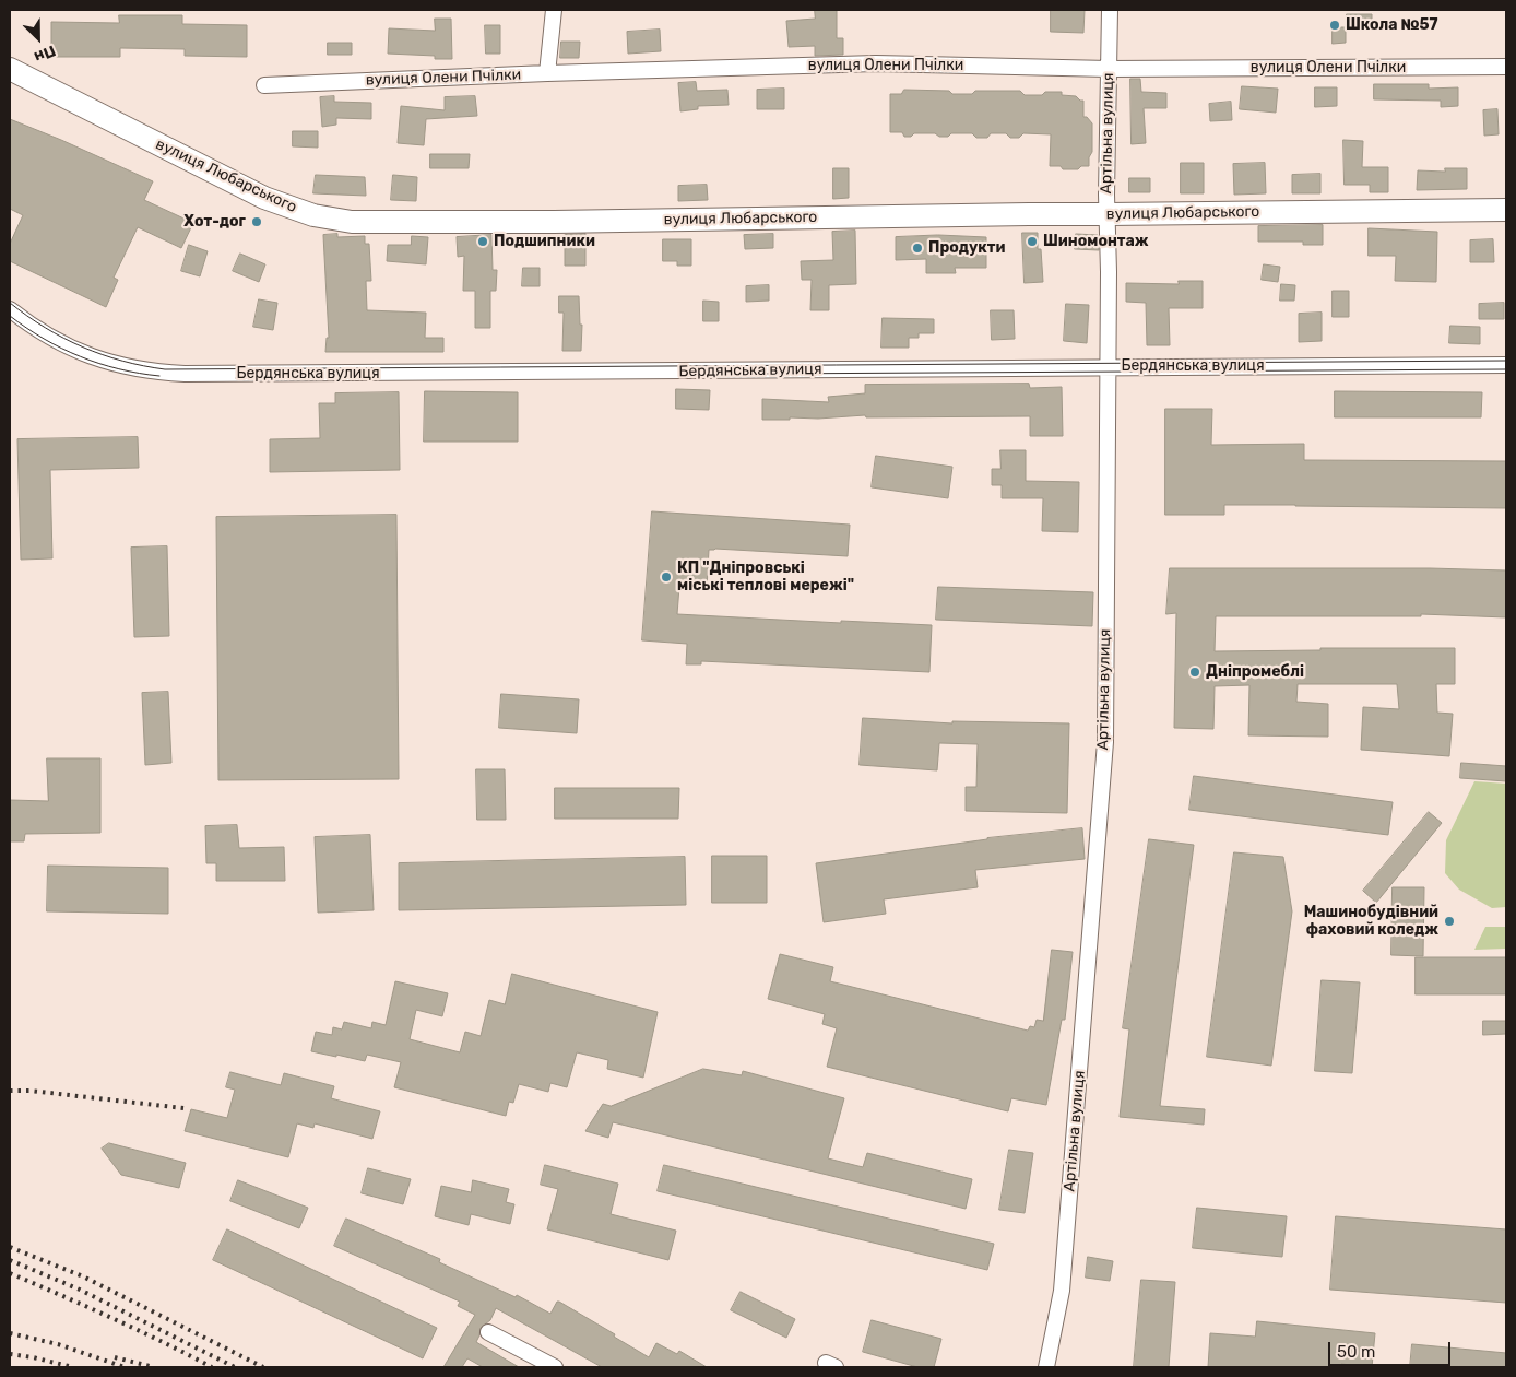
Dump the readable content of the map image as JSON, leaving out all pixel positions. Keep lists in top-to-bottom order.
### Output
{
  "streets": {
    "main road": ["вулиця Любарського"],
    "street": ["вулиця Олени Пчілки", "Артільна вулиця", "Бердянська вулиця"]
  },
  "crossings": [
    ["вулиця Олени Пчілки", "Артільна вулиця"],
    ["Артільна вулиця", "вулиця Любарського"],
    ["Артільна вулиця", "Бердянська вулиця"]
  ],
  "places": [
    "Школа №57",
    "Хот-дог",
    "Подшипники",
    "Шиномонтаж",
    "Продукти",
    "КП \"Дніпровські міські теплові мережі\"",
    "Дніпромеблі",
    "Машинобудівний фаховий коледж"
  ],
  "scale_bar": "50 m",
  "north": "bottom right"
}
